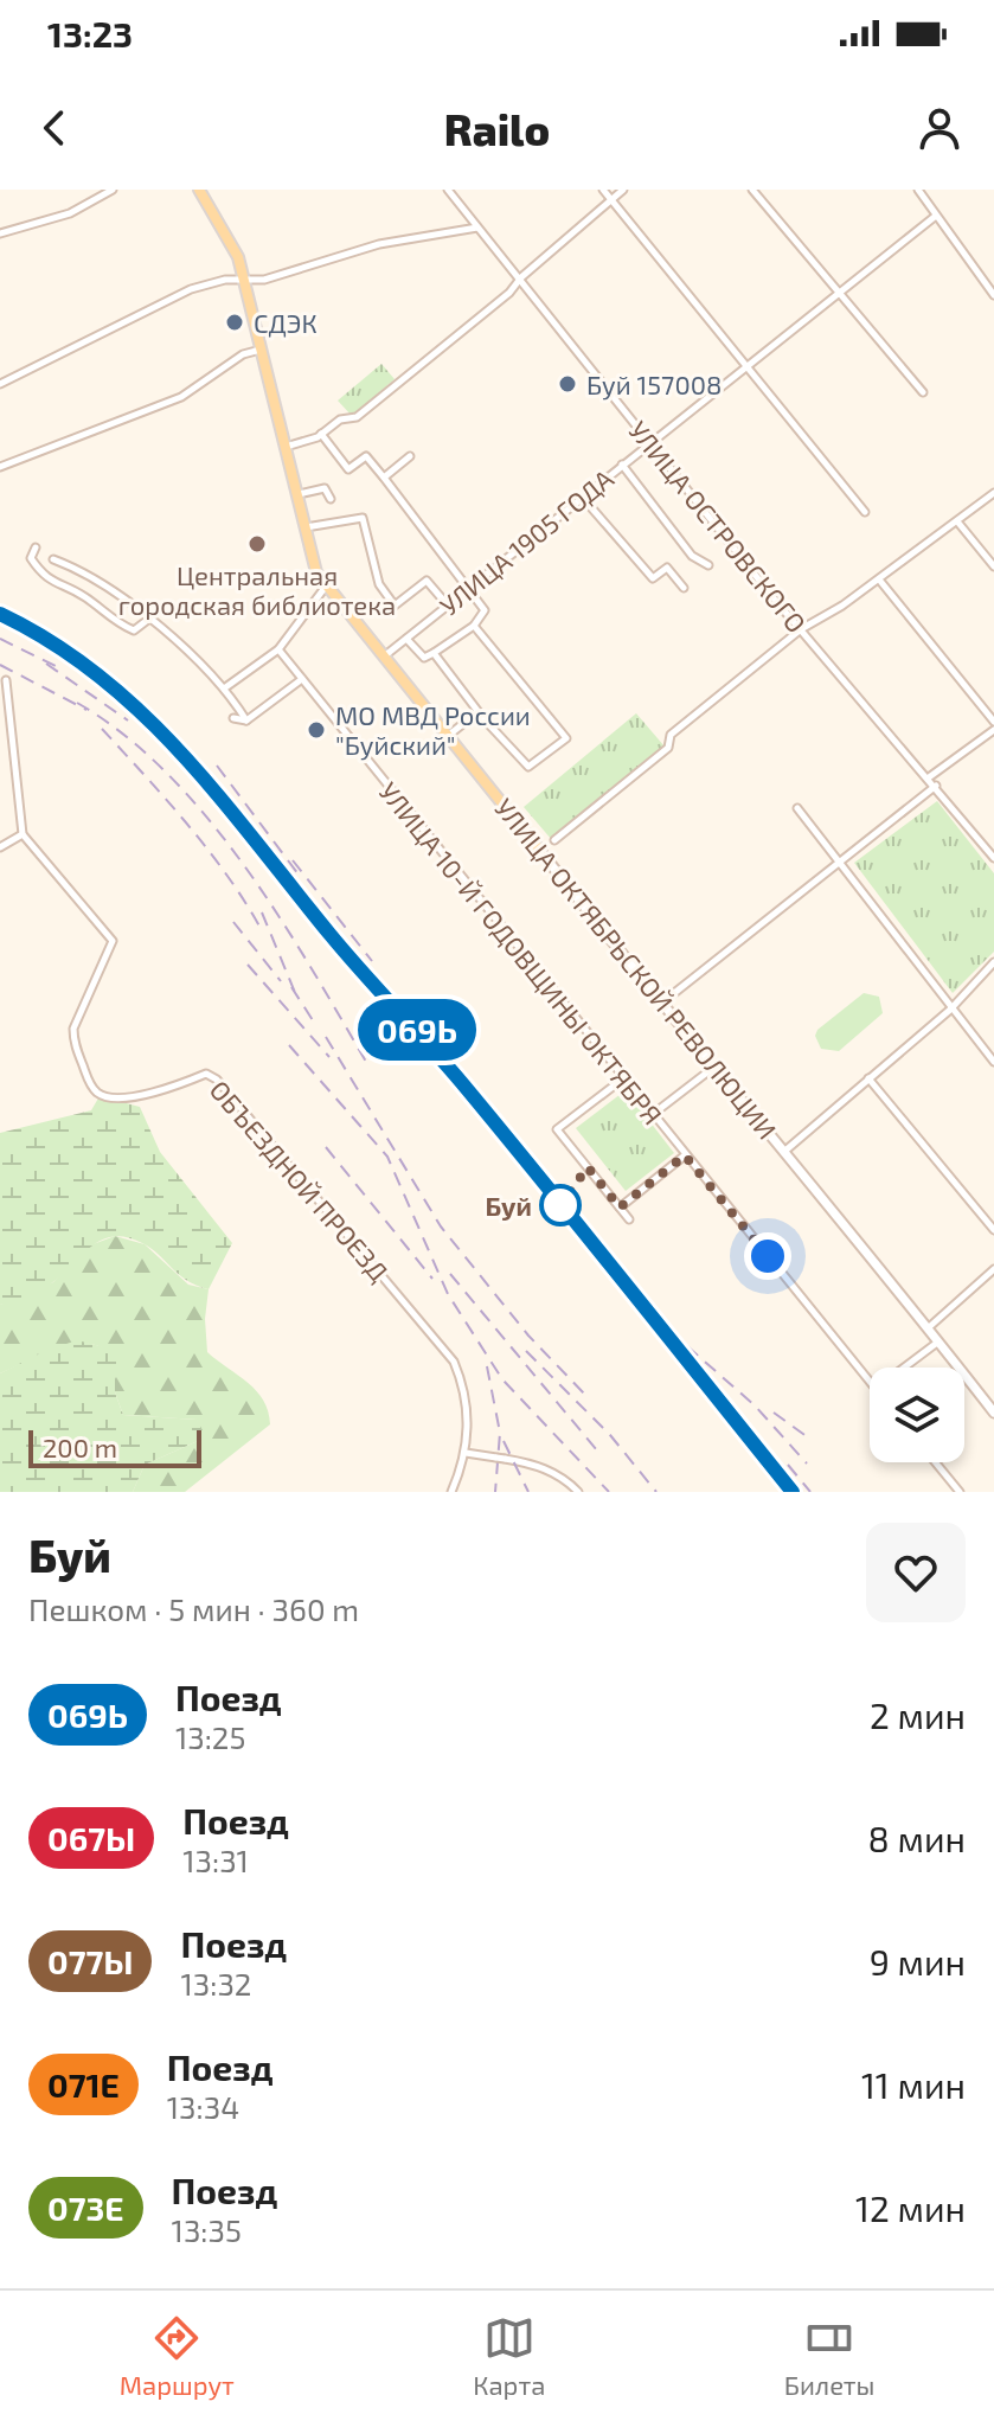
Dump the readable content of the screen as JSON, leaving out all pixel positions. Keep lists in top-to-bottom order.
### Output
{
  "streets": {
    "main road": ["УЛИЦА ОКТЯБРЬСКОЙ РЕВОЛЮЦИИ"],
    "street": [
      "УЛИЦА ОСТРОВСКОГО",
      "УЛИЦА 1905 ГОДА",
      "УЛИЦА 10-Й ГОДОВЩИНЫ ОКТЯБРЯ",
      "ОБЪЕЗДНОЙ ПРОЕЗД"
    ]
  },
  "crossings": [
    ["УЛИЦА ОСТРОВСКОГО", "УЛИЦА 1905 ГОДА"],
    ["УЛИЦА 1905 ГОДА", "УЛИЦА ОКТЯБРЬСКОЙ РЕВОЛЮЦИИ"]
  ],
  "places": [
    "СДЭК",
    "Буй 157008",
    "Центральная городская библиотека",
    "МО МВД России \"Буйский\"",
    "Буй"
  ],
  "scale_bar": "200 m",
  "page": {
    "status": "13:23",
    "header": "Railo",
    "on_map": "069Ь",
    "scale": "200 m",
    "heading": ["Буй", "Пешком · 5 мин · 360 m"],
    "list": [
      {
        "mark": "069Ь",
        "name": "Поезд",
        "note": "13:25",
        "value": "2 мин"
      },
      {
        "mark": "067Ы",
        "name": "Поезд",
        "note": "13:31",
        "value": "8 мин"
      },
      {
        "mark": "077Ы",
        "name": "Поезд",
        "note": "13:32",
        "value": "9 мин"
      },
      {
        "mark": "071Е",
        "name": "Поезд",
        "note": "13:34",
        "value": "11 мин"
      },
      {
        "mark": "073Е",
        "name": "Поезд",
        "note": "13:35",
        "value": "12 мин"
      }
    ],
    "tabs": ["Маршрут", "Карта", "Билеты"]
  }
}
